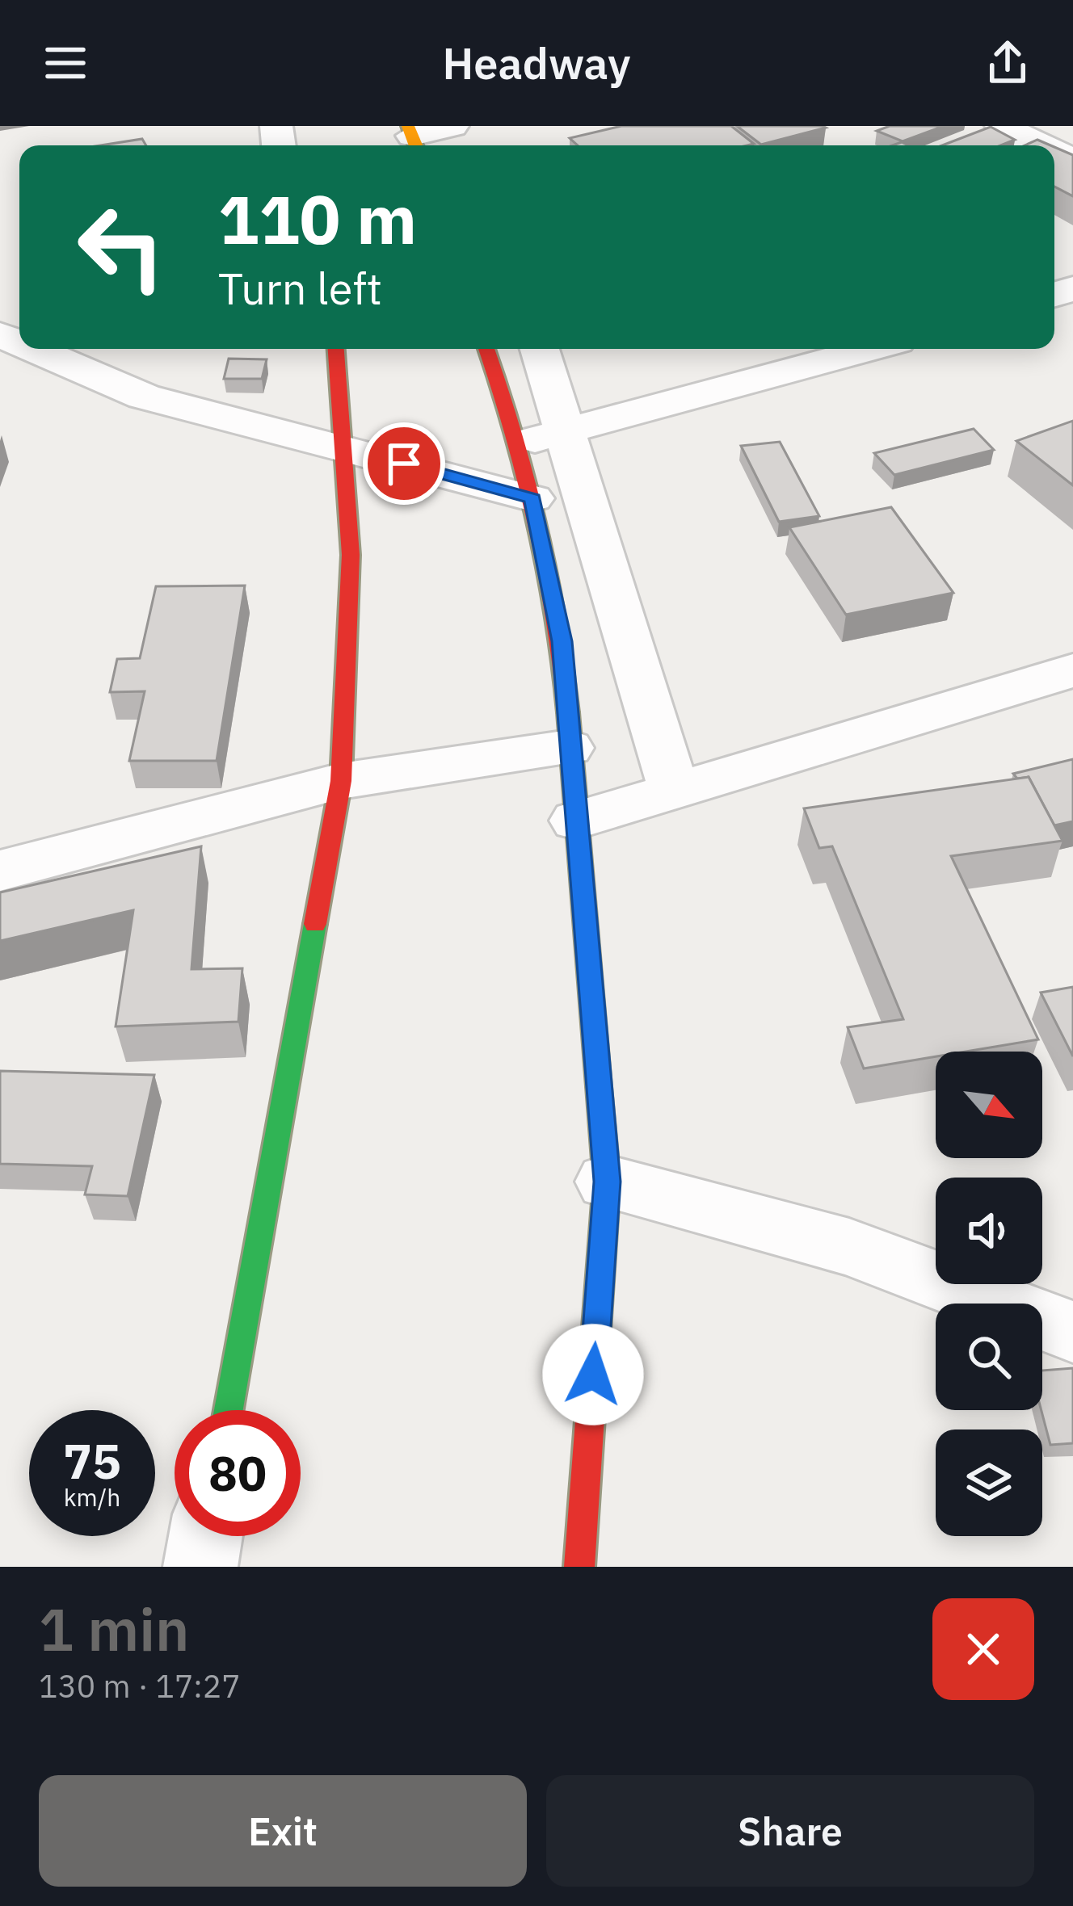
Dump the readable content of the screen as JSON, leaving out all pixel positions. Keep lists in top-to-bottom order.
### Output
{
  "north": "bottom right",
  "page": {
    "header": "Headway",
    "turn": ["110 m", "Turn left"],
    "speed": "75 km/h",
    "limit": "80",
    "heading": ["1 min", "130 m · 17:27"],
    "buttons": ["Exit", "Share"]
  }
}
